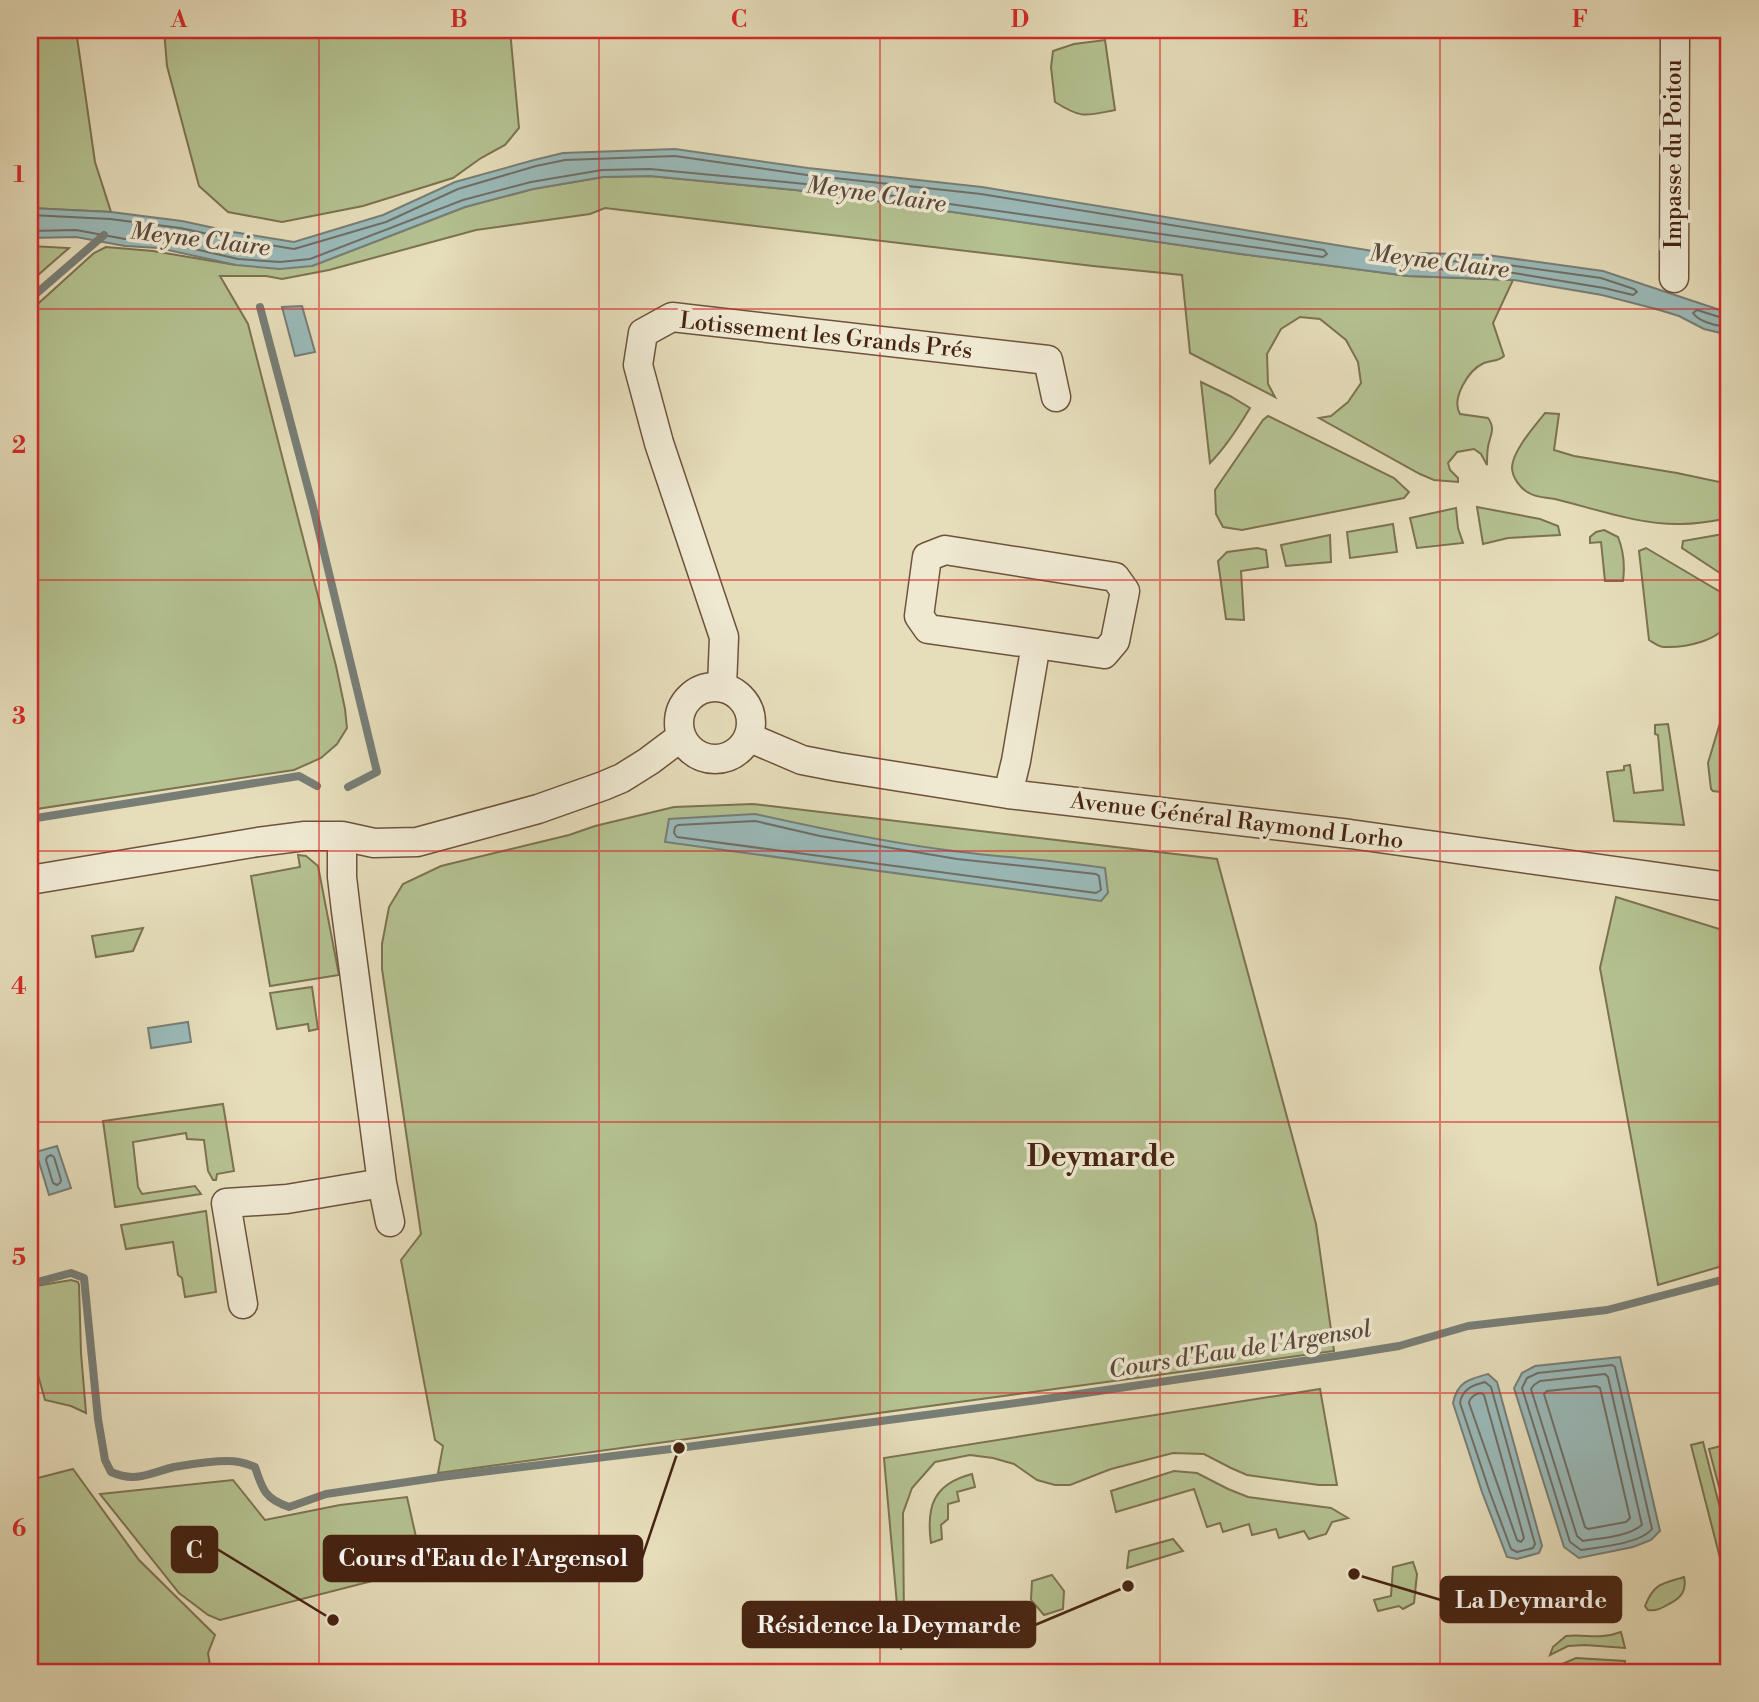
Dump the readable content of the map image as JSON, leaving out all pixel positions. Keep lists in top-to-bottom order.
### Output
{
  "streets": {
    "street": ["Impasse du Poitou", "Lotissement les Grands Prés", "Avenue Général Raymond Lorho"]
  },
  "crossings": [
    ["Lotissement les Grands Prés", "Avenue Général Raymond Lorho"]
  ],
  "districts": ["Deymarde"],
  "water": ["Meyne Claire", "Cours d'Eau de l'Argensol"],
  "places": [
    "Cours d'Eau de l'Argensol",
    "La Deymarde",
    "Résidence la Deymarde",
    "C"
  ],
  "grid": {
    "columns": [
      "A",
      "B",
      "C",
      "D",
      "E",
      "F"
    ],
    "rows": [
      "1",
      "2",
      "3",
      "4",
      "5",
      "6"
    ]
  }
}
